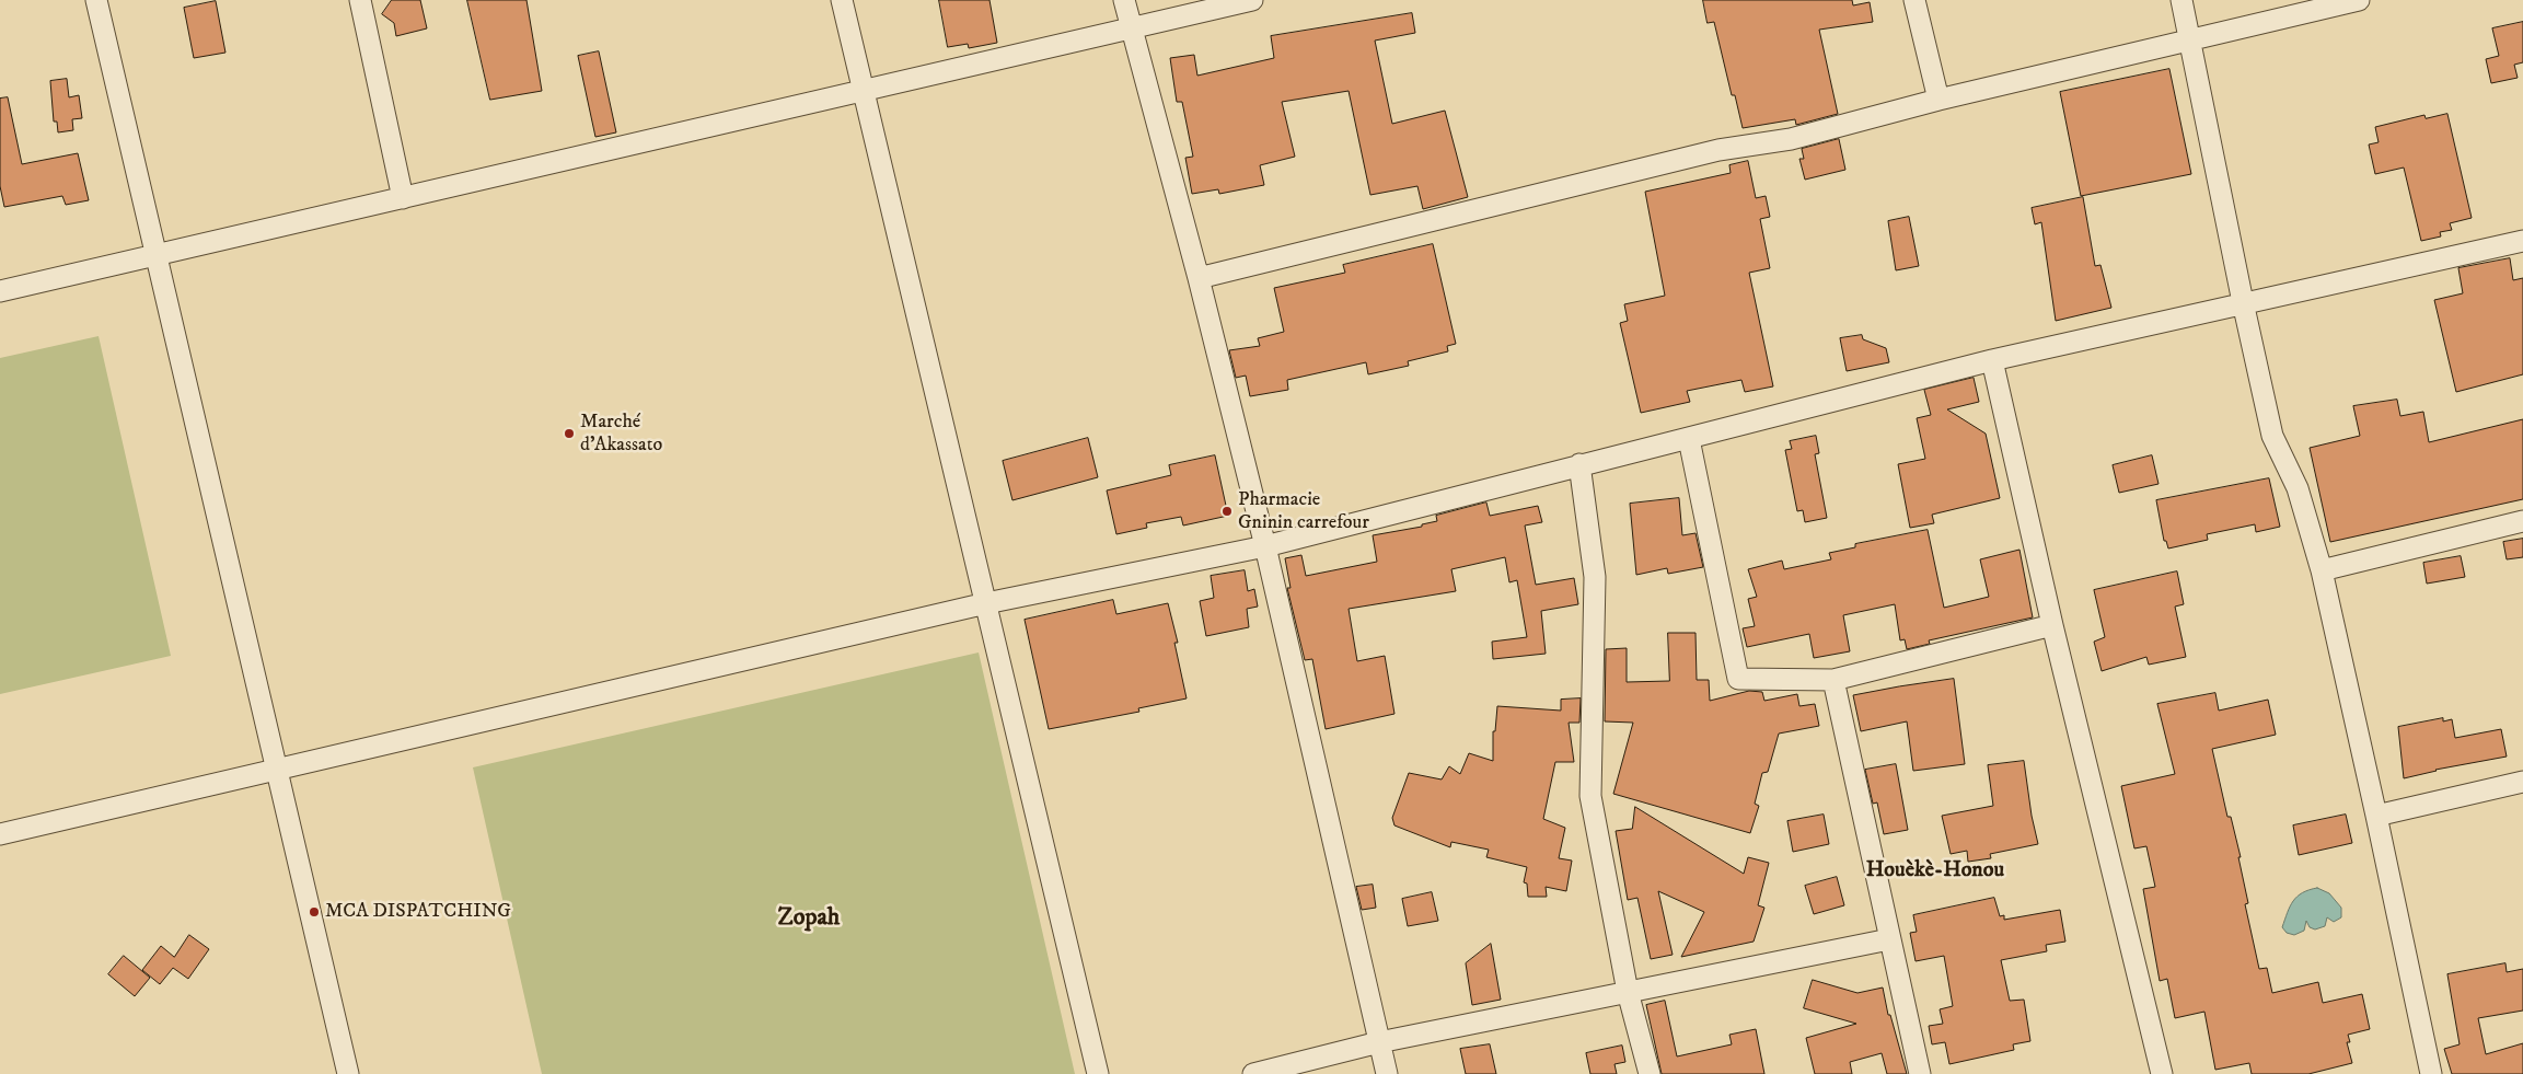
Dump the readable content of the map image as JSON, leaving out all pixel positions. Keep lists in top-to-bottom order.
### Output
{
  "districts": ["Houèkè-Honou", "Zopah"],
  "places": ["Marché d'Akassato", "Pharmacie Gninin carrefour", "MCA DISPATCHING"]
}
